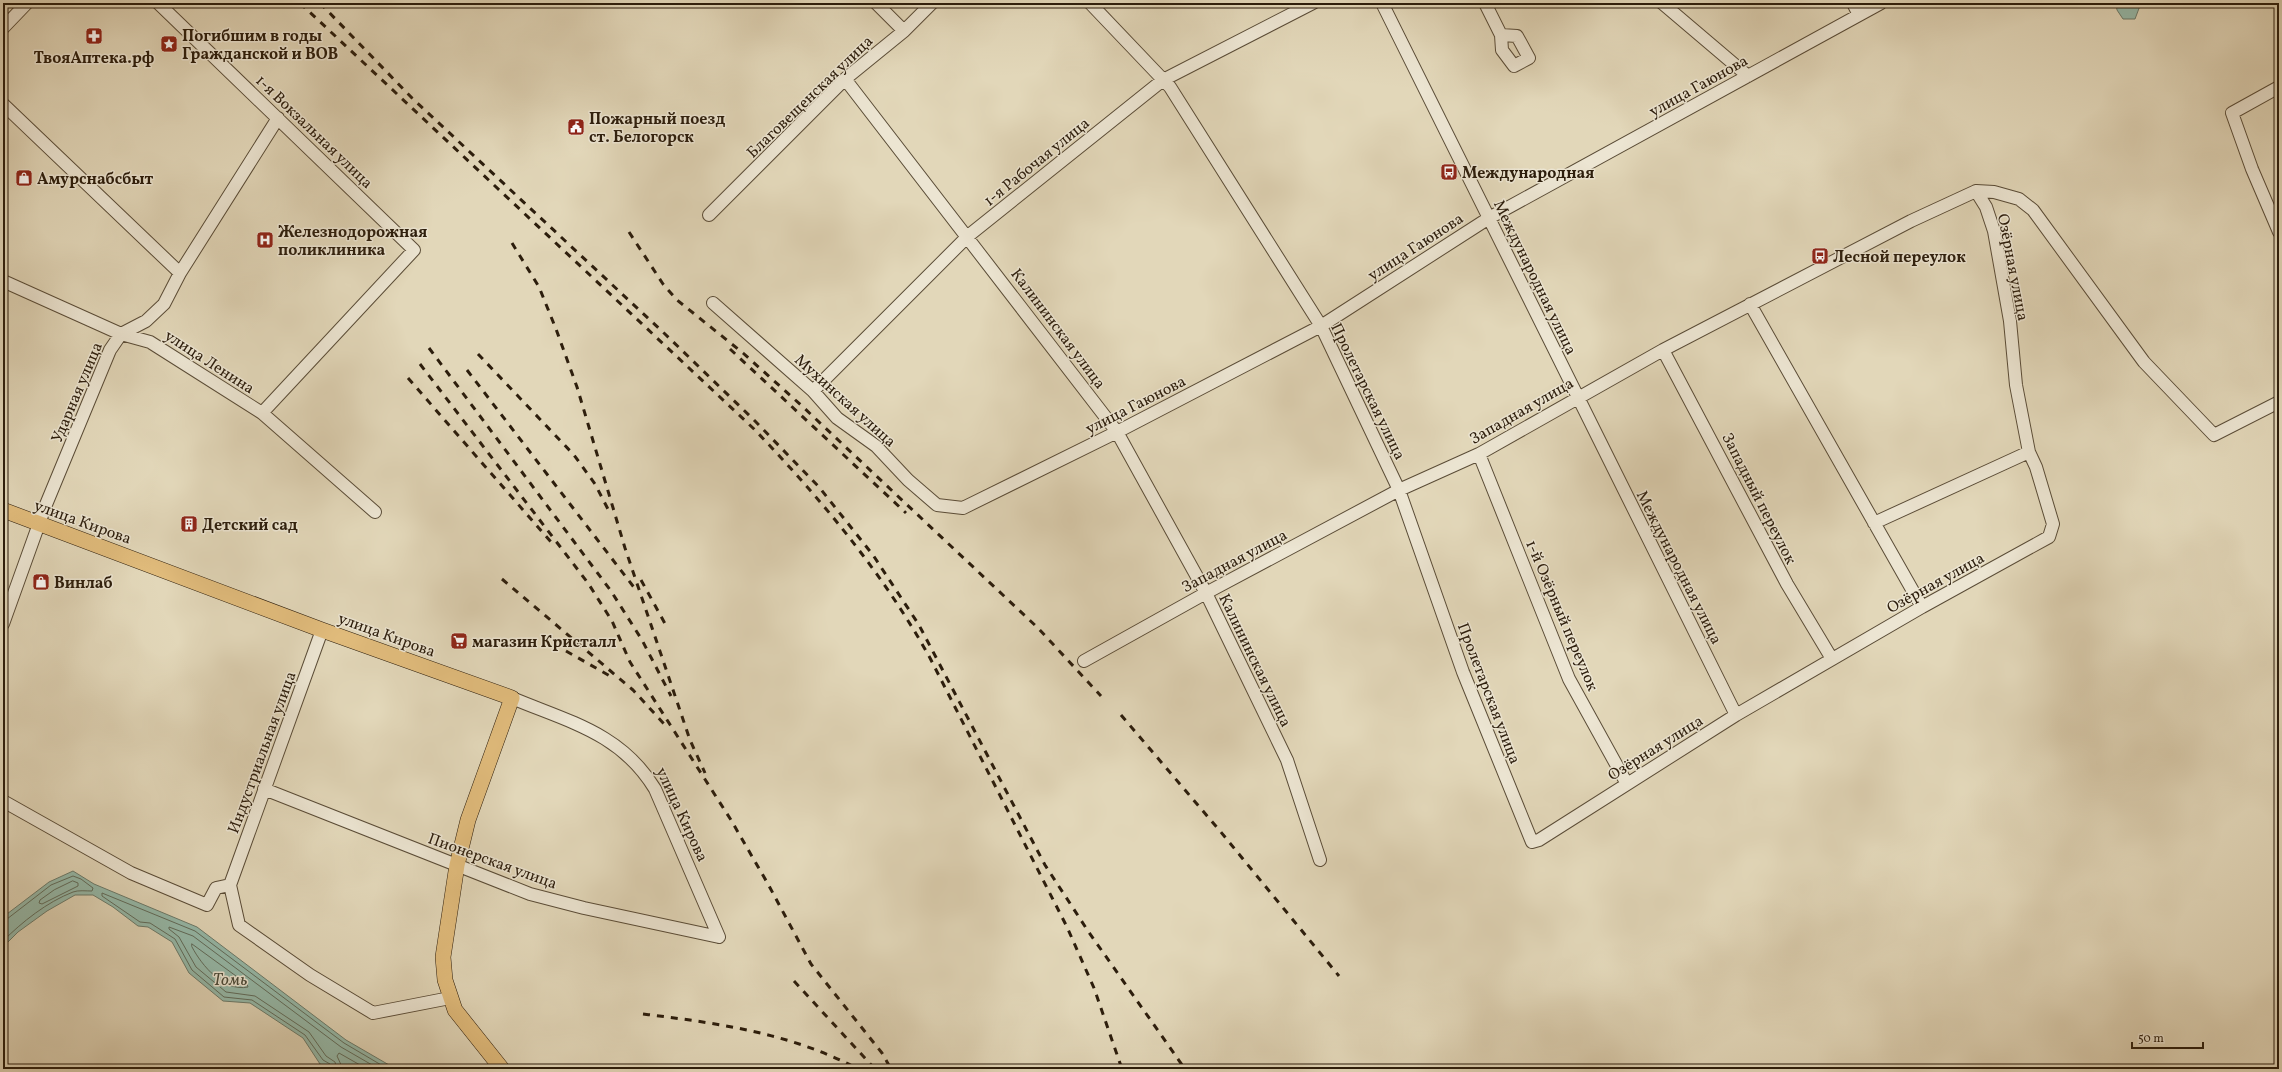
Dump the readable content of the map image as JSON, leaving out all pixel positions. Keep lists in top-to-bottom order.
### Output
{
  "streets": {
    "main road": ["улица Кирова"],
    "street": [
      "улица Гаюнова",
      "Благовещенская улица",
      "1-я Вокзальная улица",
      "1-я Рабочая улица",
      "Озёрная улица",
      "Международная улица",
      "Калининская улица",
      "улица Ленина",
      "Пролетарская улица",
      "Ударная улица",
      "Мухинская улица",
      "Западная улица",
      "Западный переулок",
      "1-й Озёрный переулок",
      "Индустриальная улица",
      "Пионерская улица"
    ]
  },
  "crossings": [
    ["улица Гаюнова", "Международная улица"],
    ["улица Гаюнова", "Калининская улица"],
    ["улица Гаюнова", "Пролетарская улица"],
    ["улица Гаюнова", "Мухинская улица"],
    ["Благовещенская улица", "Калининская улица"],
    ["1-я Вокзальная улица", "улица Ленина"],
    ["1-я Вокзальная улица", "Ударная улица"],
    ["1-я Рабочая улица", "Калининская улица"],
    ["1-я Рабочая улица", "Пролетарская улица"],
    ["1-я Рабочая улица", "Мухинская улица"],
    ["Озёрная улица", "Международная улица"],
    ["Озёрная улица", "Пролетарская улица"],
    ["Озёрная улица", "Западная улица"],
    ["Озёрная улица", "Западный переулок"],
    ["Озёрная улица", "1-й Озёрный переулок"],
    ["Международная улица", "Западная улица"],
    ["Калининская улица", "Западная улица"],
    ["улица Ленина", "Ударная улица"],
    ["Пролетарская улица", "Западная улица"],
    ["Ударная улица", "улица Кирова"],
    ["Западная улица", "Западный переулок"],
    ["Западная улица", "1-й Озёрный переулок"],
    ["улица Кирова", "Индустриальная улица"],
    ["улица Кирова", "Пионерская улица"],
    ["Индустриальная улица", "Пионерская улица"]
  ],
  "water": ["Томь"],
  "places": {
    "pharmacy": ["ТвояАптека.рф"],
    "place": ["Погибшим в годы Гражданской и ВОВ"],
    "public building": ["Пожарный поезд ст. Белогорск"],
    "bus stop": ["Международная", "Лесной переулок"],
    "shop": ["Амурснабсбыт", "Винлаб"],
    "hospital": ["Железнодорожная поликлиника"],
    "building": ["Детский сад"],
    "supermarket": ["магазин Кристалл"]
  },
  "scale_bar": "50 m"
}
